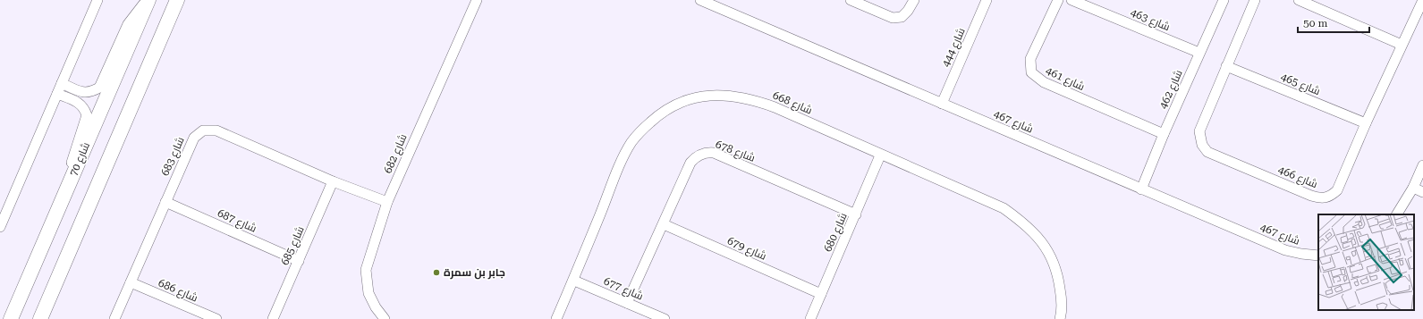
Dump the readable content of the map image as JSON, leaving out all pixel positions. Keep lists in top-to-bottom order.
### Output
{
  "streets": {
    "main road": ["شارع 70"],
    "street": [
      "شارع 463",
      "شارع 444",
      "شارع 461",
      "شارع 465",
      "شارع 462",
      "شارع 668",
      "شارع 467",
      "شارع 678",
      "شارع 682",
      "شارع 683",
      "شارع 466",
      "شارع 687",
      "شارع 680",
      "شارع 685",
      "شارع 679",
      "شارع 677",
      "شارع 686"
    ]
  },
  "crossings": [
    ["شارع 463", "شارع 462"],
    ["شارع 444", "شارع 467"],
    ["شارع 461", "شارع 462"],
    ["شارع 465", "شارع 466"],
    ["شارع 462", "شارع 467"],
    ["شارع 668", "شارع 680"],
    ["شارع 668", "شارع 677"],
    ["شارع 678", "شارع 680"],
    ["شارع 678", "شارع 679"],
    ["شارع 678", "شارع 677"],
    ["شارع 682", "شارع 683"],
    ["شارع 683", "شارع 687"],
    ["شارع 683", "شارع 685"],
    ["شارع 683", "شارع 686"],
    ["شارع 687", "شارع 685"],
    ["شارع 680", "شارع 679"]
  ],
  "places": ["جابر بن سمرة"],
  "scale_bar": "50 m"
}
